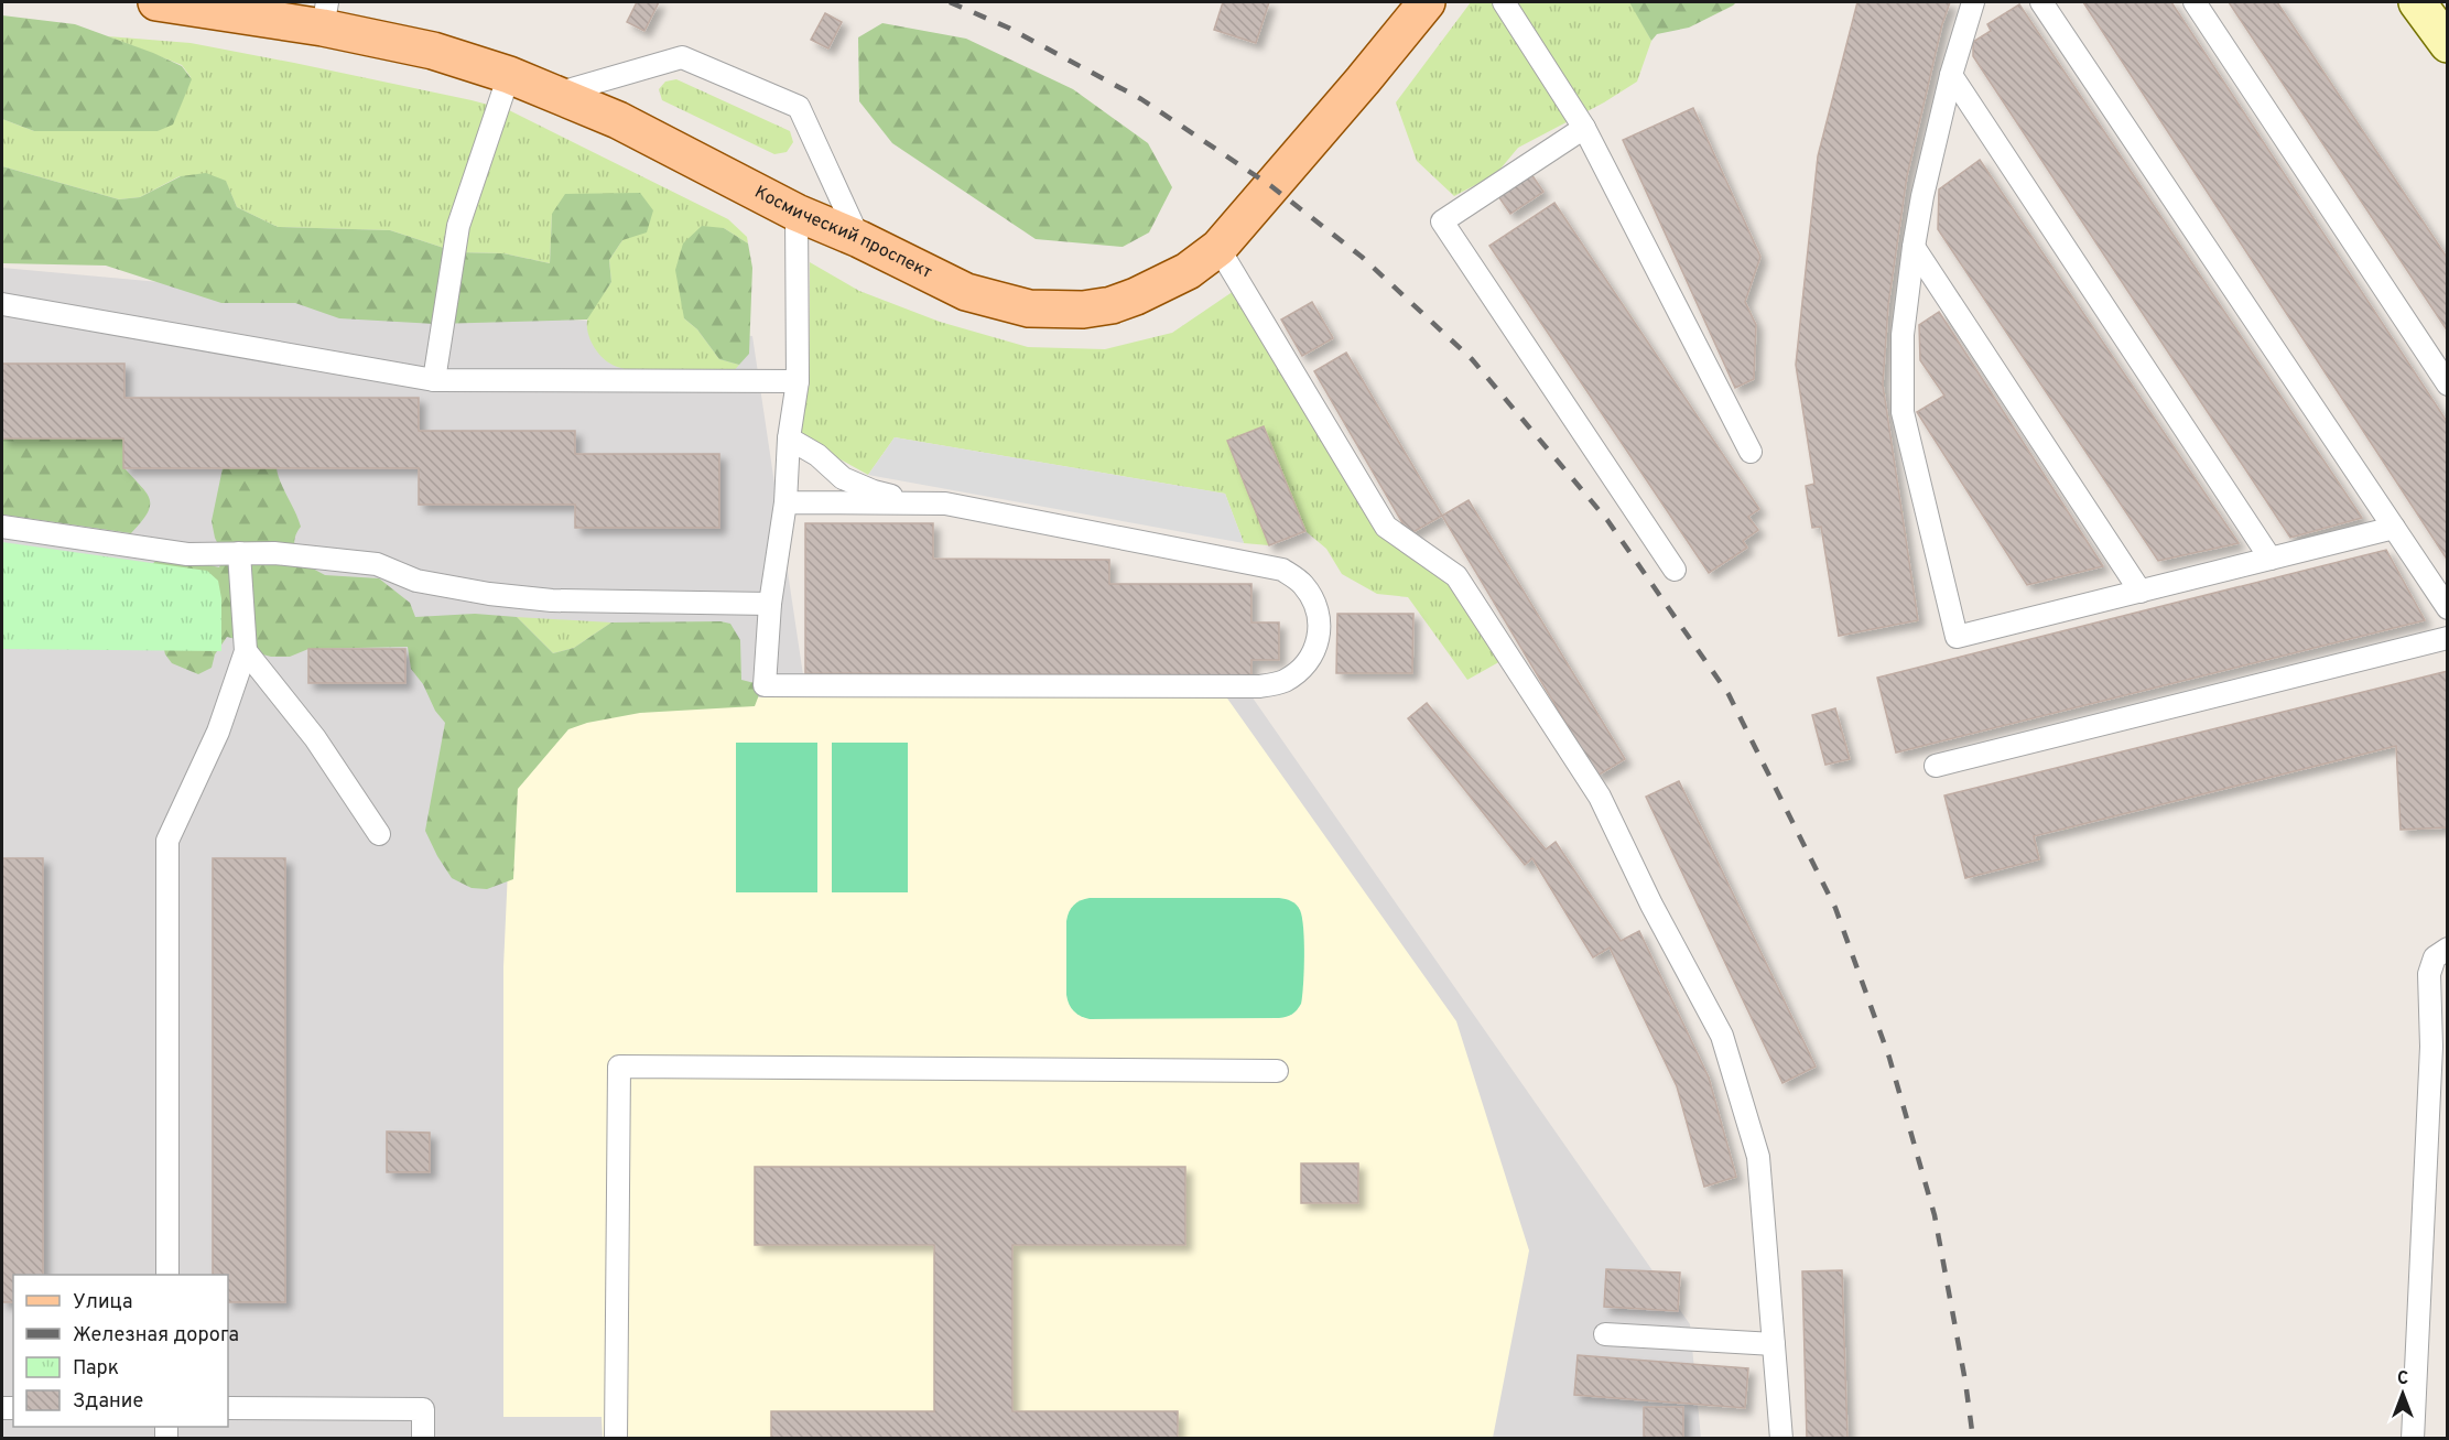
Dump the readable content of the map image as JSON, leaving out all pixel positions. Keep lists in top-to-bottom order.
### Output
{
  "streets": {
    "main road": ["Космический проспект"]
  },
  "legend": [
    "Улица",
    "Железная дорога",
    "Парк",
    "Здание"
  ],
  "north": "top"
}
